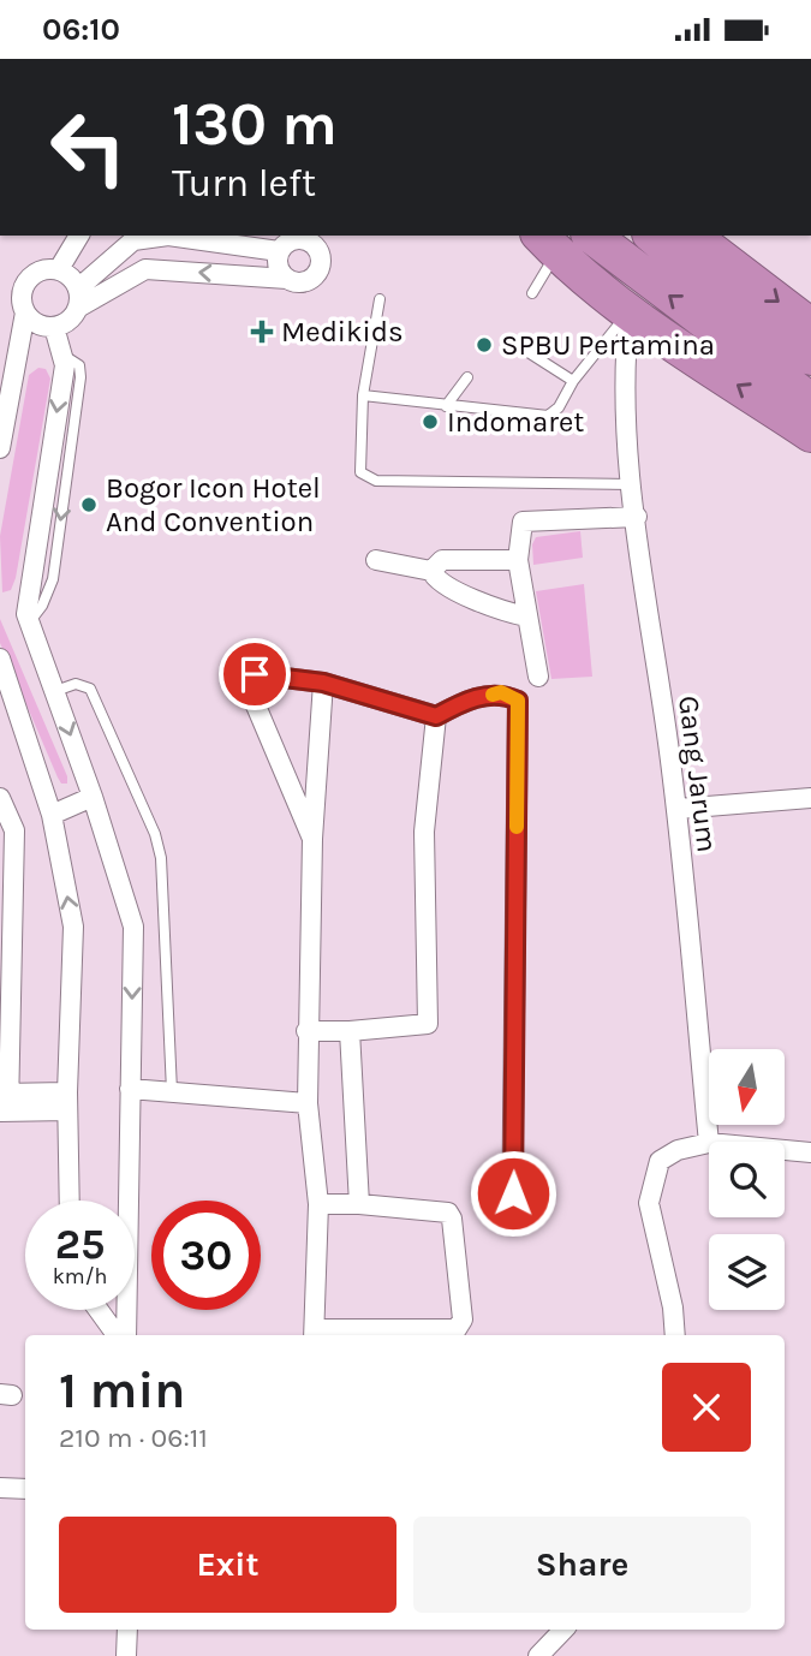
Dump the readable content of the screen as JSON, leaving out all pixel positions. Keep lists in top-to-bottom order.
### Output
{
  "streets": {
    "street": ["Gang Jarum"]
  },
  "places": {
    "health": ["Medikids"],
    "other": ["SPBU Pertamina", "Indomaret", "Bogor Icon Hotel And Convention"]
  },
  "north": "bottom",
  "page": {
    "status": "06:10",
    "turn": ["130 m", "Turn left"],
    "speed": "25 km/h",
    "limit": "30",
    "heading": ["1 min", "210 m · 06:11"],
    "buttons": ["Exit", "Share"]
  }
}
